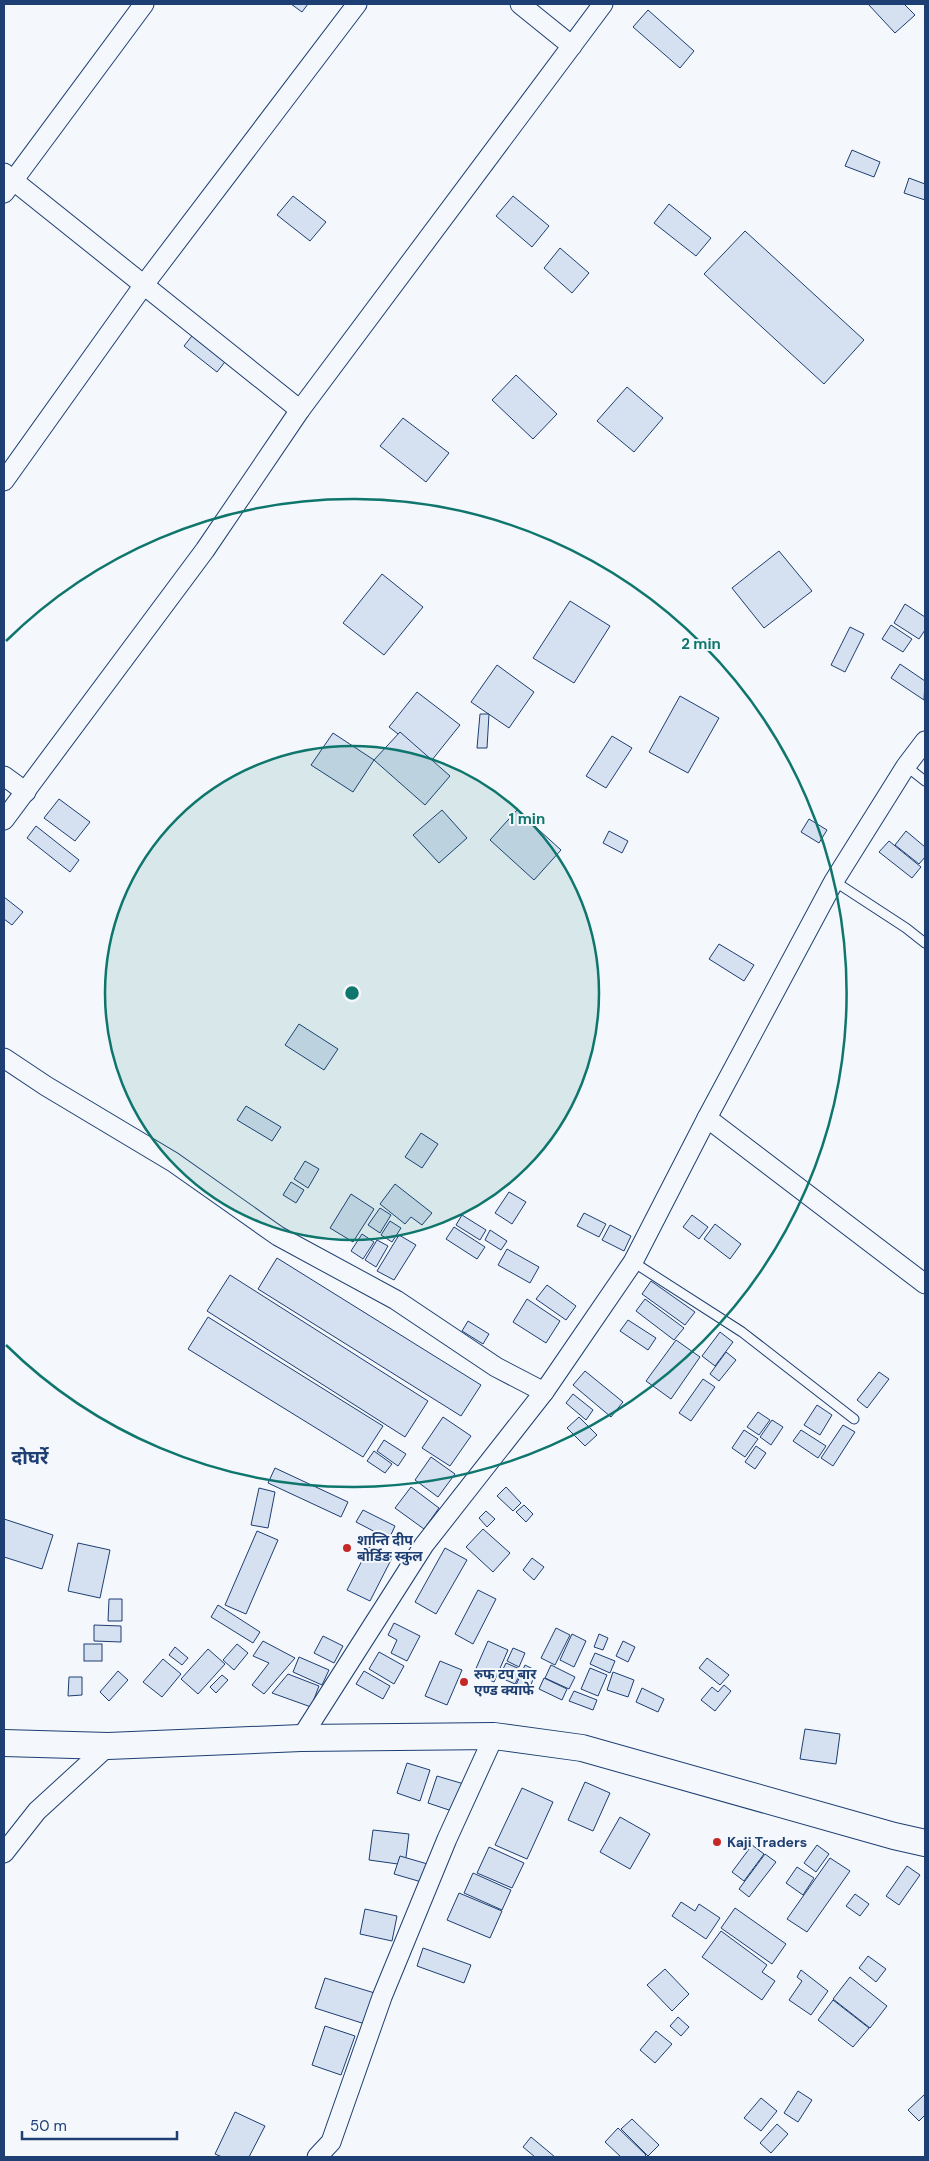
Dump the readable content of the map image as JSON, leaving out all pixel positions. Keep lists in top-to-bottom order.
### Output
{
  "districts": ["दोघर्रे"],
  "places": ["शान्ति दीप बोर्डिङ स्कुल", "रुफ टप बार एण्ड क्याफे", "Kaji Traders"],
  "scale_bar": "50 m",
  "rings": ["2 min", "1 min"]
}
